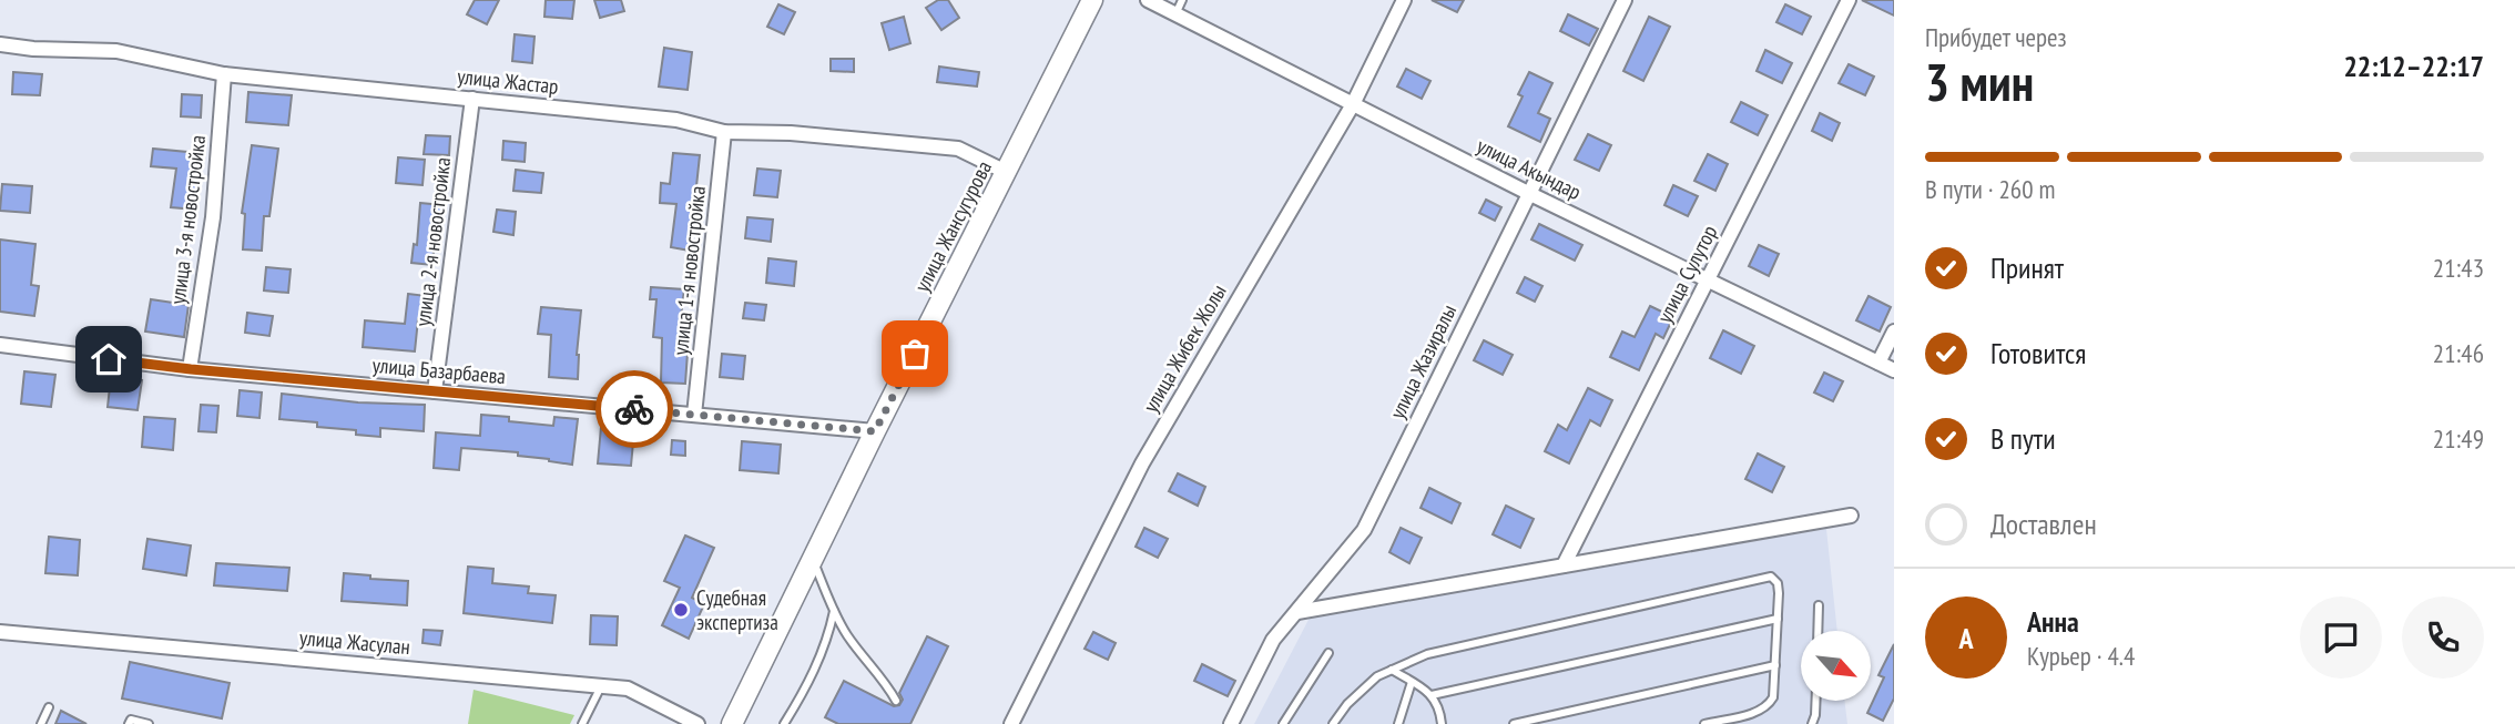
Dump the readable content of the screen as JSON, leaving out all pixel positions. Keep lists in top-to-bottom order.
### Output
{
  "streets": {
    "main road": ["улица Жансугурова"],
    "street": [
      "улица Жастар",
      "улица Акындар",
      "улица 3-я новостройка",
      "улица 2-я новостройка",
      "улица 1-я новостройка",
      "улица Сулутор",
      "улица Жибек Жолы",
      "улица Жазиралы",
      "улица Базарбаева",
      "улица Жасулан"
    ]
  },
  "crossings": [
    ["улица Жастар", "улица 3-я новостройка"],
    ["улица Жастар", "улица Жансугурова"],
    ["улица Жастар", "улица 2-я новостройка"],
    ["улица Жастар", "улица 1-я новостройка"],
    ["улица Акындар", "улица Сулутор"],
    ["улица Акындар", "улица Жибек Жолы"],
    ["улица Акындар", "улица Жазиралы"],
    ["улица 3-я новостройка", "улица Базарбаева"],
    ["улица Жансугурова", "улица Базарбаева"],
    ["улица 2-я новостройка", "улица Базарбаева"],
    ["улица 1-я новостройка", "улица Базарбаева"]
  ],
  "places": ["Судебная экспертиза"],
  "north": "bottom right",
  "page": {
    "heading": ["3 мин", "Прибудет через", "22:12–22:17"],
    "panel": ["Анна", "Курьер · 4.4"],
    "bar": "В пути · 260 m",
    "list": [
      ["Принят", "21:43"],
      ["Готовится", "21:46"],
      ["В пути", "21:49"],
      "Доставлен"
    ],
    "round": "А"
  }
}
